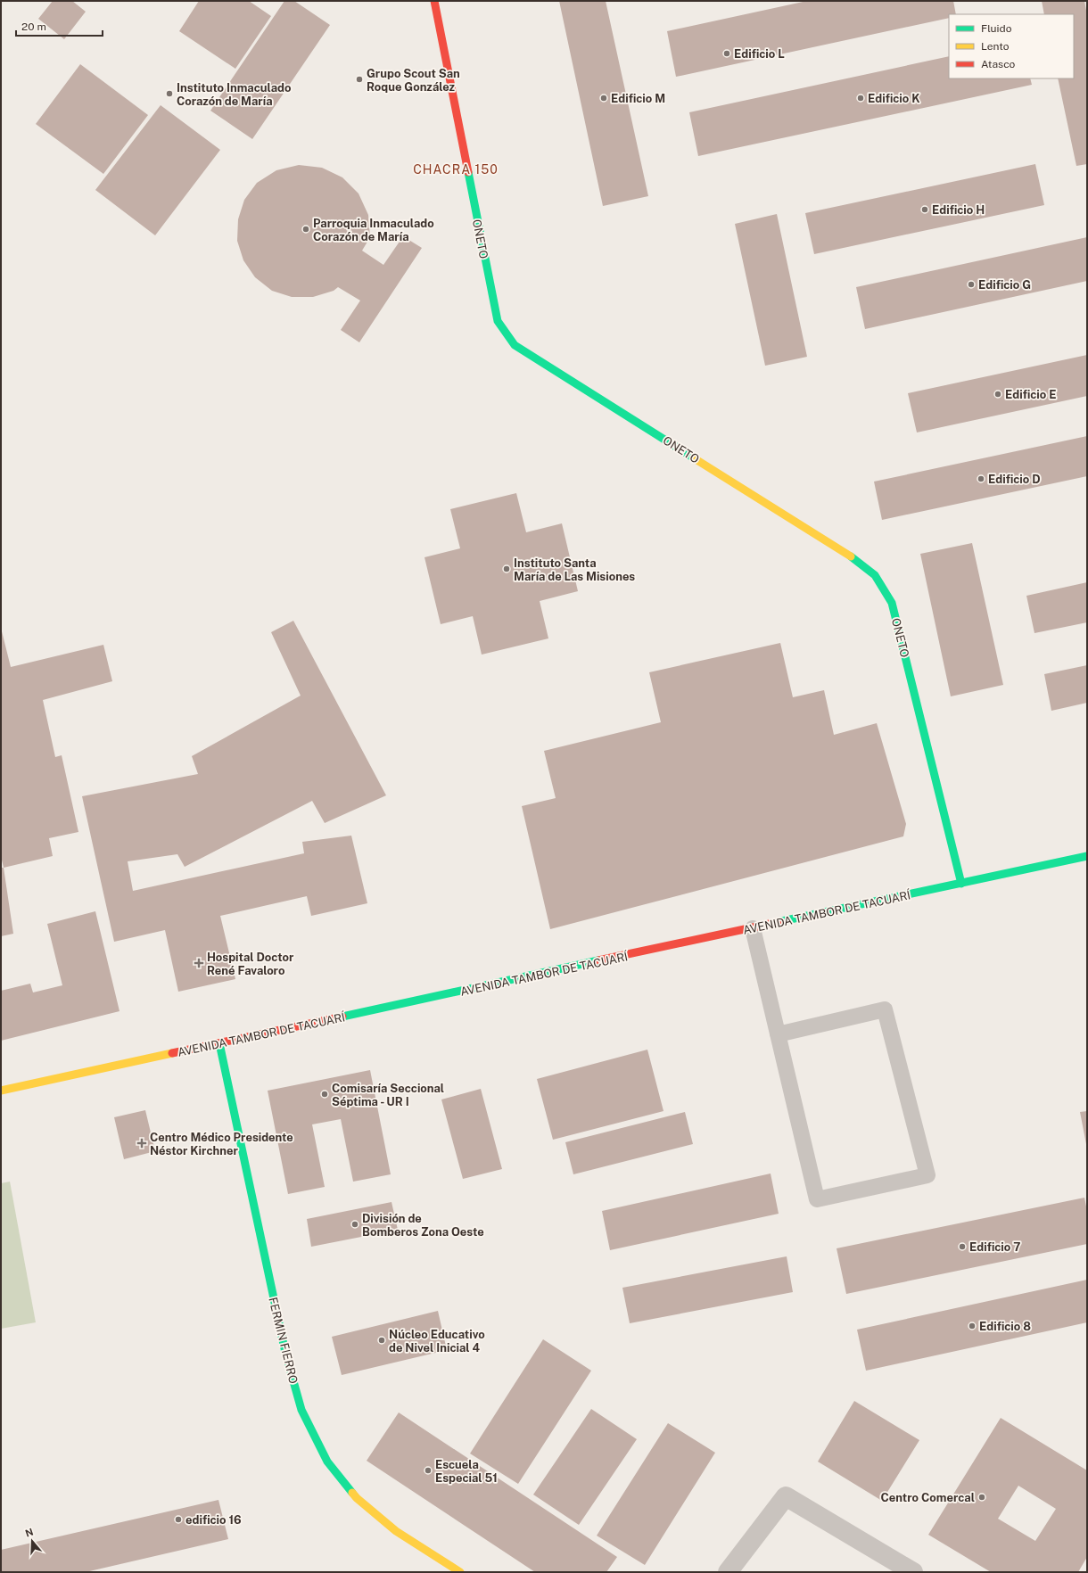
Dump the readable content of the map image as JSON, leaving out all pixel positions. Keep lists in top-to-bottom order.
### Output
{
  "streets": {
    "street": ["ONETO", "AVENIDA TAMBOR DE TACUARÍ", "FERMIN FIERRO"]
  },
  "crossings": [
    ["ONETO", "AVENIDA TAMBOR DE TACUARÍ"],
    ["AVENIDA TAMBOR DE TACUARÍ", "FERMIN FIERRO"]
  ],
  "districts": ["CHACRA 150"],
  "places": {
    "other": [
      "Edificio L",
      "Grupo Scout San Roque González",
      "Instituto Inmaculado Corazón de María",
      "Edificio M",
      "Edificio K",
      "Edificio H",
      "Parroquia Inmaculado Corazón de María",
      "Edificio G",
      "Edificio E",
      "Edificio D",
      "Instituto Santa María de Las Misiones",
      "Comisaría Seccional Séptima - UR I",
      "División de Bomberos Zona Oeste",
      "Edificio 7",
      "Edificio 8",
      "Núcleo Educativo de Nivel Inicial 4",
      "Escuela Especial 51",
      "Centro Comercal",
      "edificio 16"
    ],
    "health": ["Hospital Doctor René Favaloro", "Centro Médico Presidente Néstor Kirchner"]
  },
  "legend": ["Fluido", "Lento", "Atasco"],
  "scale_bar": "20 m",
  "north": "top"
}
